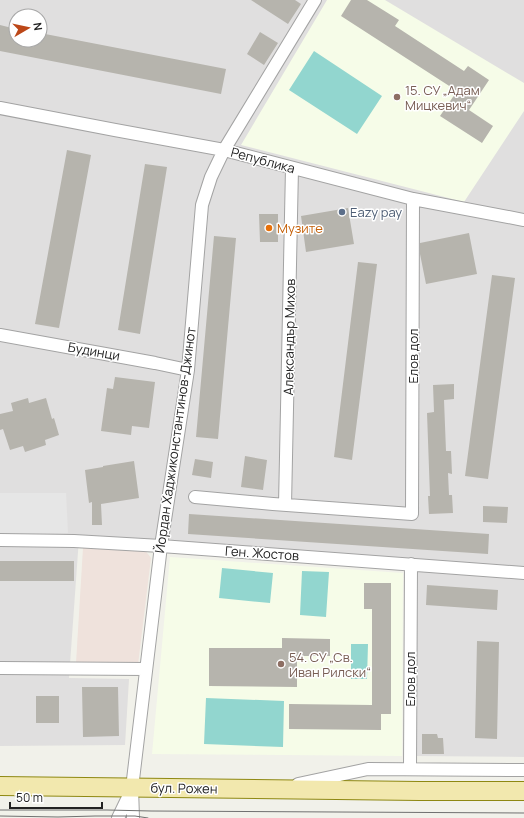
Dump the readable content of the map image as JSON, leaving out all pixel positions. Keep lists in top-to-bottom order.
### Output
{
  "streets": {
    "main road": ["бул. Рожен"],
    "street": [
      "Република",
      "Александър Михов",
      "Будинци",
      "Елов дол",
      "Йордан Хаджиконстантинов-Джинот",
      "Ген. Жостов"
    ]
  },
  "crossings": [
    ["Република", "Александър Михов"],
    ["Република", "Елов дол"],
    ["Република", "Йордан Хаджиконстантинов-Джинот"],
    ["Александър Михов", "Елов дол"],
    ["Будинци", "Йордан Хаджиконстантинов-Джинот"],
    ["Елов дол", "Ген. Жостов"],
    ["Елов дол", "бул. Рожен"],
    ["Йордан Хаджиконстантинов-Джинот", "Ген. Жостов"],
    ["Йордан Хаджиконстантинов-Джинот", "бул. Рожен"]
  ],
  "places": [
    "15. СУ „Адам Мицкевич“",
    "Eazy pay",
    "Музите",
    "54. СУ „Св. Иван Рилски“"
  ],
  "scale_bar": "50 m",
  "north": "right"
}
